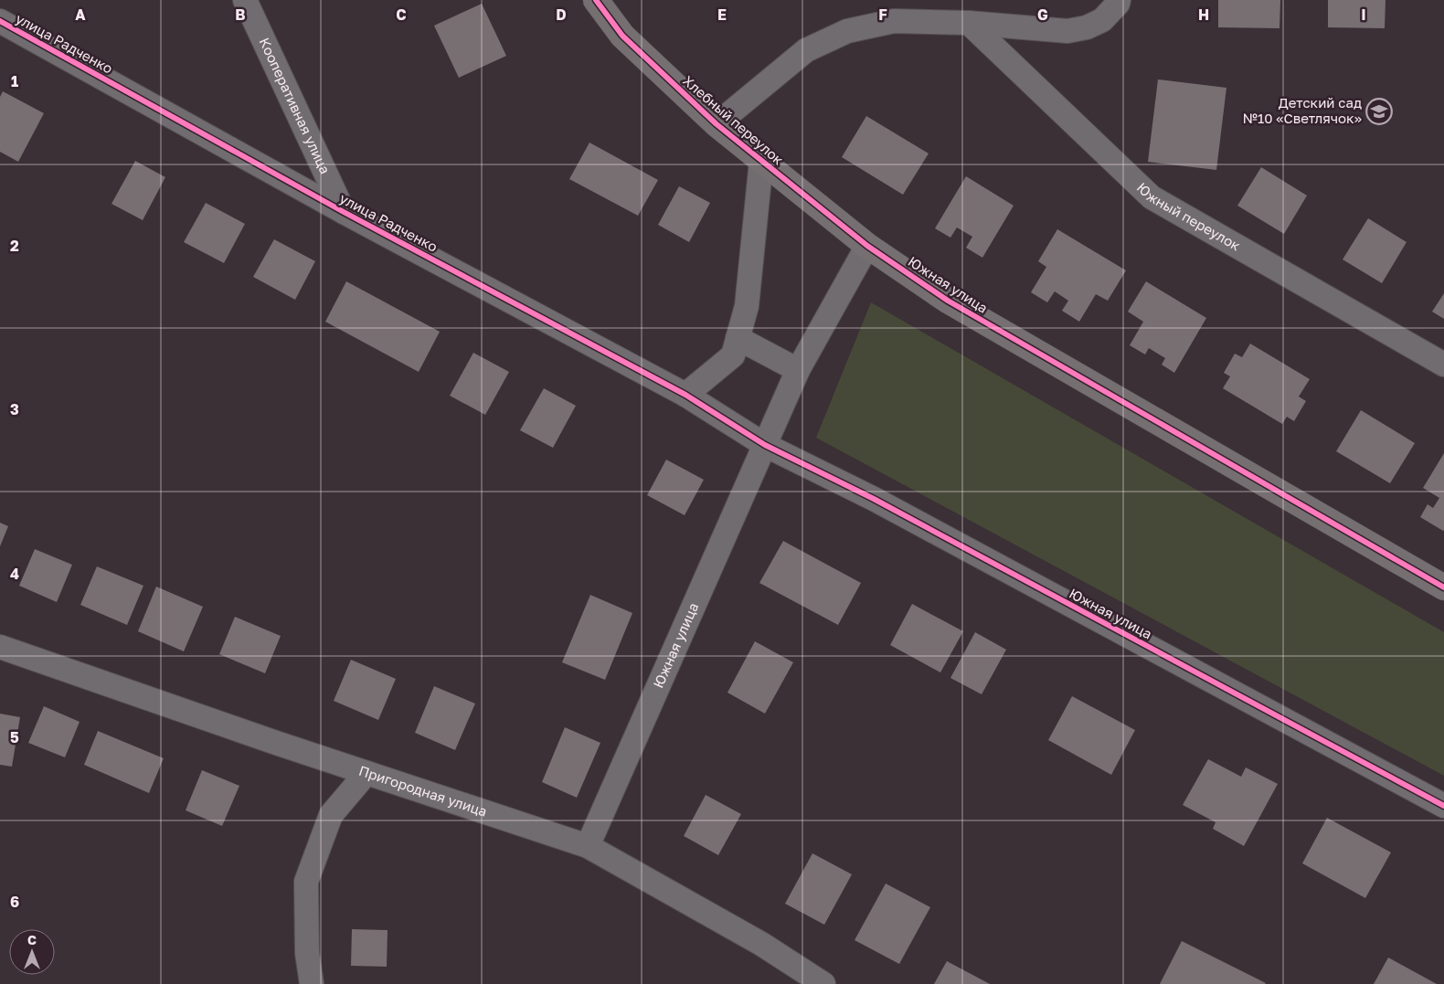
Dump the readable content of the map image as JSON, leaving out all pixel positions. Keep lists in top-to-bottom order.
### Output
{
  "streets": {
    "street": [
      "улица Радченко",
      "Кооперативная улица",
      "Хлебный переулок",
      "Южный переулок",
      "Южная улица",
      "Пригородная улица"
    ]
  },
  "crossings": [
    ["улица Радченко", "Кооперативная улица"],
    ["улица Радченко", "Южная улица"],
    ["Хлебный переулок", "Южная улица"],
    ["Южная улица", "Пригородная улица"]
  ],
  "places": {
    "school or university": ["Детский сад №10 «Светлячок»"]
  },
  "north": "top",
  "grid": {
    "columns": [
      "A",
      "B",
      "C",
      "D",
      "E",
      "F",
      "G",
      "H",
      "I"
    ],
    "rows": [
      "1",
      "2",
      "3",
      "4",
      "5",
      "6"
    ]
  }
}
